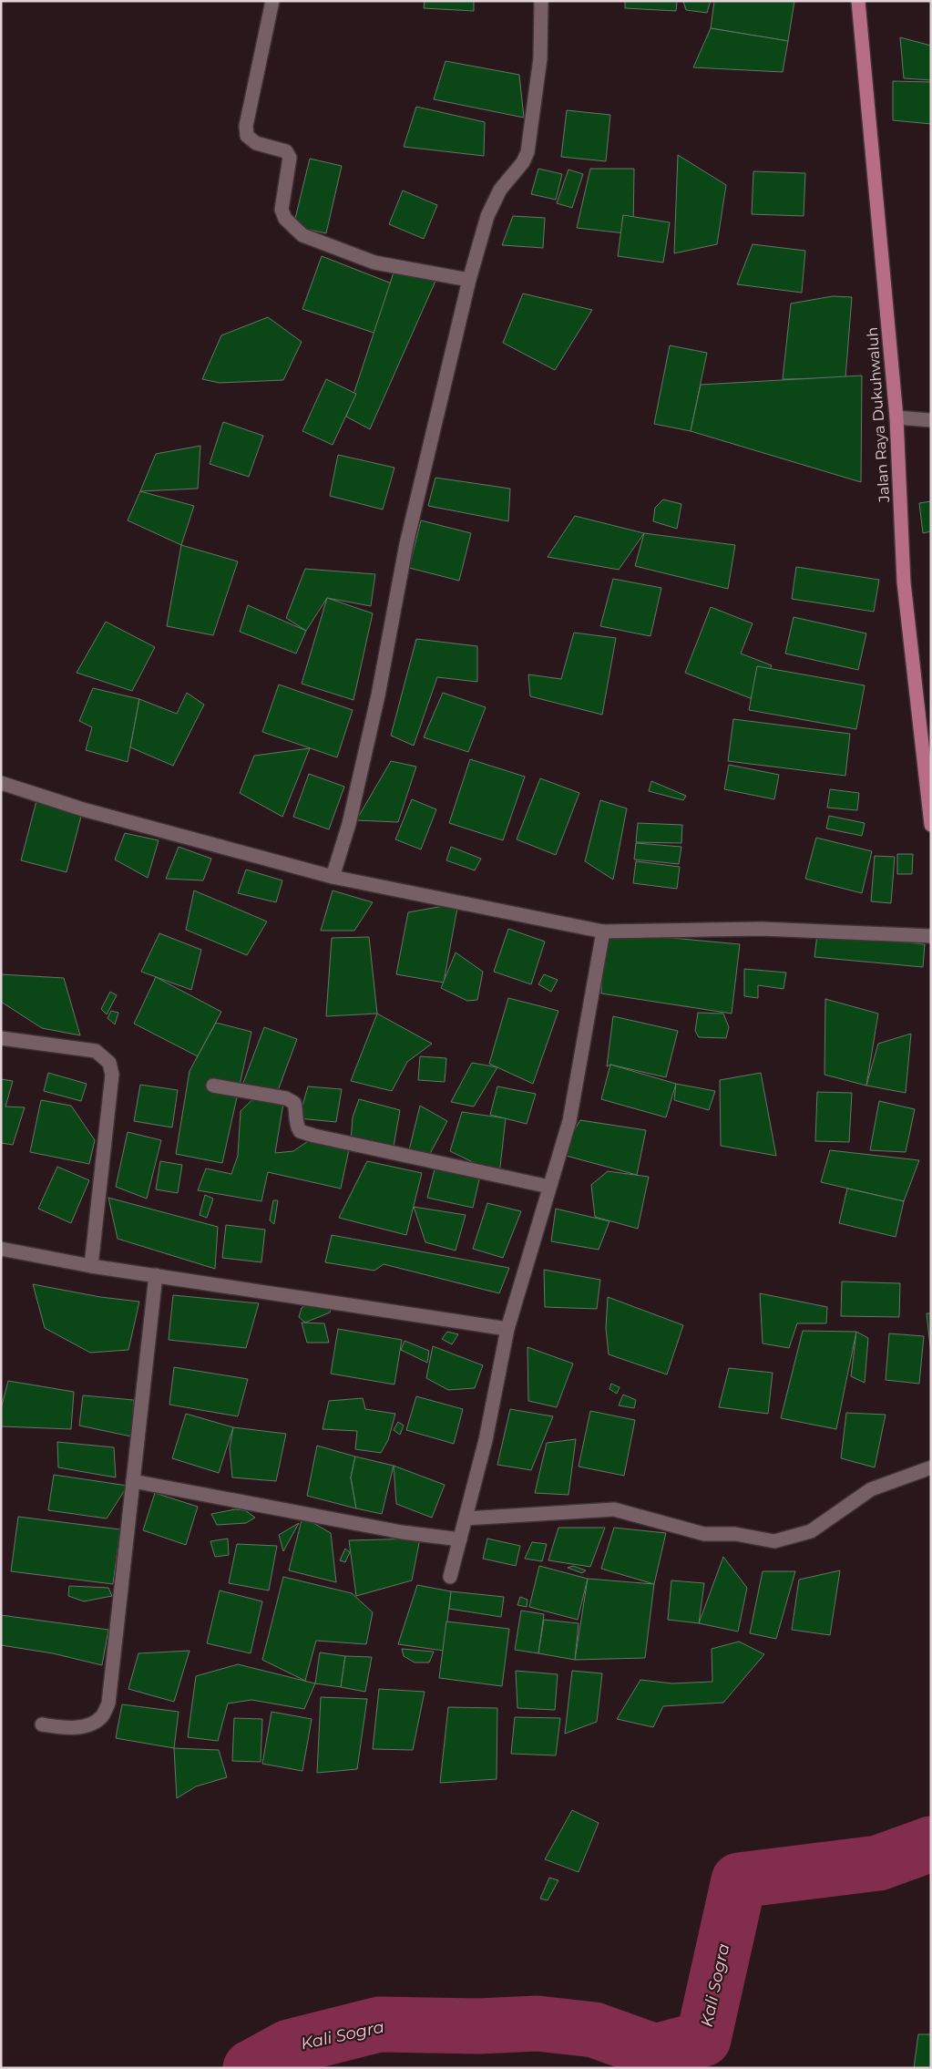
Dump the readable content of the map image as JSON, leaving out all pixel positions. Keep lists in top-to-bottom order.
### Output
{
  "streets": {
    "main road": ["Jalan Raya Dukuhwaluh"]
  },
  "water": ["Kali Sogra"]
}
